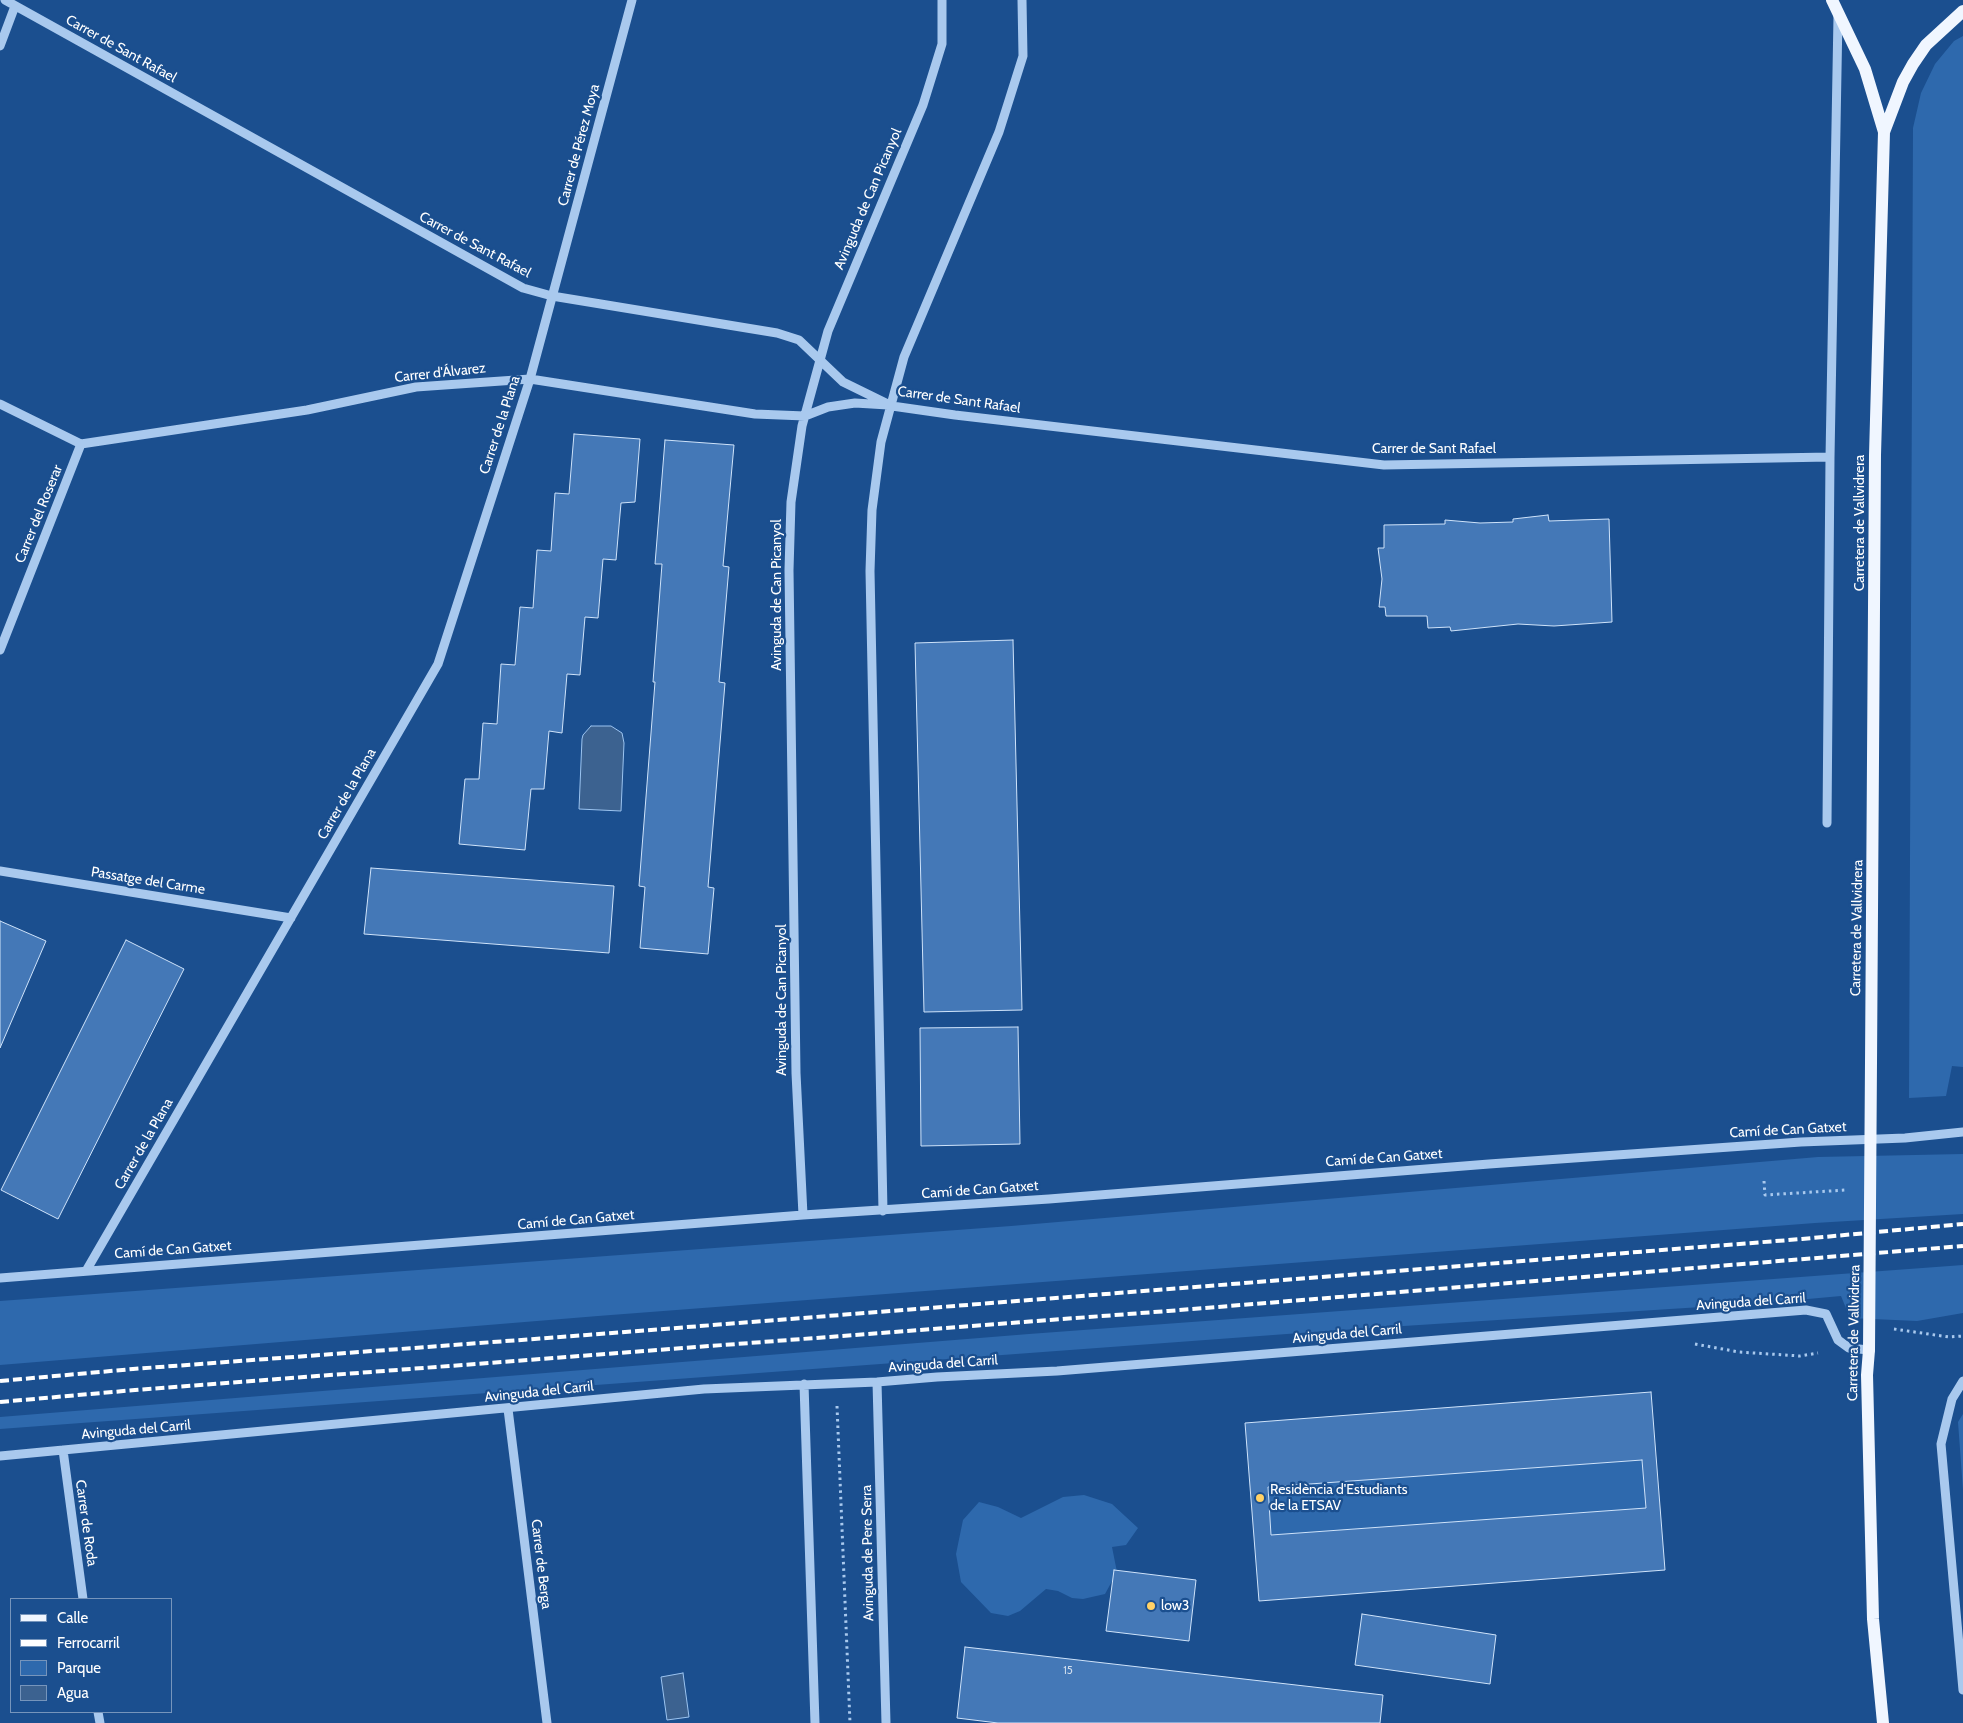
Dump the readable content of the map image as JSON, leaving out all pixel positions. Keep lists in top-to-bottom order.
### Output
{
  "streets": {
    "main road": ["Carretera de Vallvidrera"],
    "street": [
      "Carrer de Sant Rafael",
      "Carrer de Pérez Moya",
      "Avinguda de Can Picanyol",
      "Carrer d'Álvarez",
      "Carrer de la Plana",
      "Carrer del Roserar",
      "Passatge del Carme",
      "Camí de Can Gatxet",
      "Avinguda del Carril",
      "Carrer de Roda",
      "Avinguda de Pere Serra",
      "Carrer de Berga"
    ]
  },
  "crossings": [
    ["Carrer de Sant Rafael", "Carrer de Pérez Moya"],
    ["Carrer de Sant Rafael", "Avinguda de Can Picanyol"],
    ["Carrer de Sant Rafael", "Carrer d'Álvarez"],
    ["Carrer de Sant Rafael", "Carrer de la Plana"],
    ["Carrer de Pérez Moya", "Carrer de la Plana"],
    ["Avinguda de Can Picanyol", "Carrer d'Álvarez"],
    ["Avinguda de Can Picanyol", "Camí de Can Gatxet"],
    ["Carrer d'Álvarez", "Carrer de la Plana"],
    ["Carrer d'Álvarez", "Carrer del Roserar"],
    ["Carrer de la Plana", "Passatge del Carme"],
    ["Carrer de la Plana", "Camí de Can Gatxet"],
    ["Avinguda del Carril", "Carrer de Roda"],
    ["Avinguda del Carril", "Avinguda de Pere Serra"],
    ["Avinguda del Carril", "Carrer de Berga"]
  ],
  "places": ["Residència d'Estudiants de la ETSAV", "low3"],
  "house_numbers": ["15"],
  "legend": [
    "Calle",
    "Ferrocarril",
    "Parque",
    "Agua"
  ]
}
